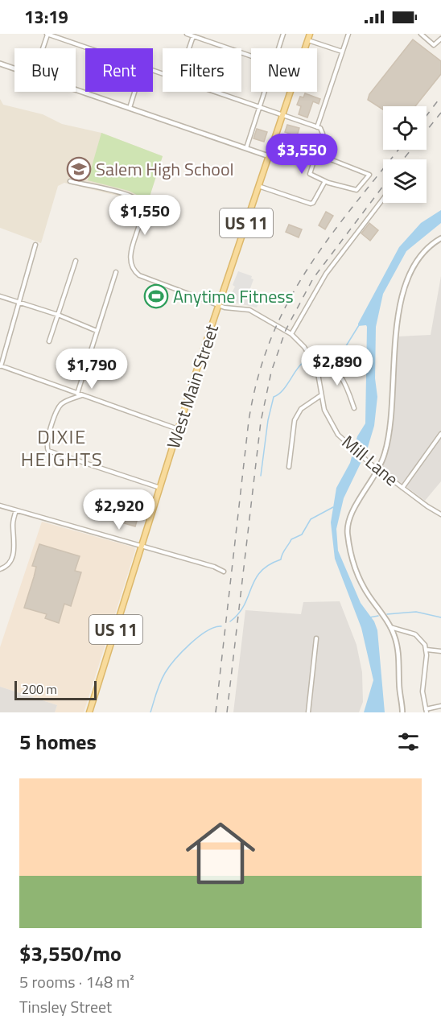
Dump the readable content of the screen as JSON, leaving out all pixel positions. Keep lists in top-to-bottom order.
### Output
{
  "streets": {
    "main road": ["US 11", "West Main Street"],
    "street": ["Mill Lane"]
  },
  "crossings": [
    ["West Main Street", "Mill Lane"]
  ],
  "districts": ["DIXIE HEIGHTS"],
  "places": {
    "school or university": ["Salem High School"],
    "sports": ["Anytime Fitness"]
  },
  "scale_bar": "200 m",
  "page": {
    "status": "13:19",
    "chip": [
      "Buy",
      "Rent",
      "Filters",
      "New"
    ],
    "price": [
      "$3,550",
      "$1,550",
      "$2,890",
      "$1,790",
      "$2,920"
    ],
    "scale": "200 m",
    "heading": "5 homes",
    "list": [
      {
        "name": "$3,550/mo",
        "note": "5 rooms · 148 m² · Tinsley Street"
      }
    ]
  }
}
